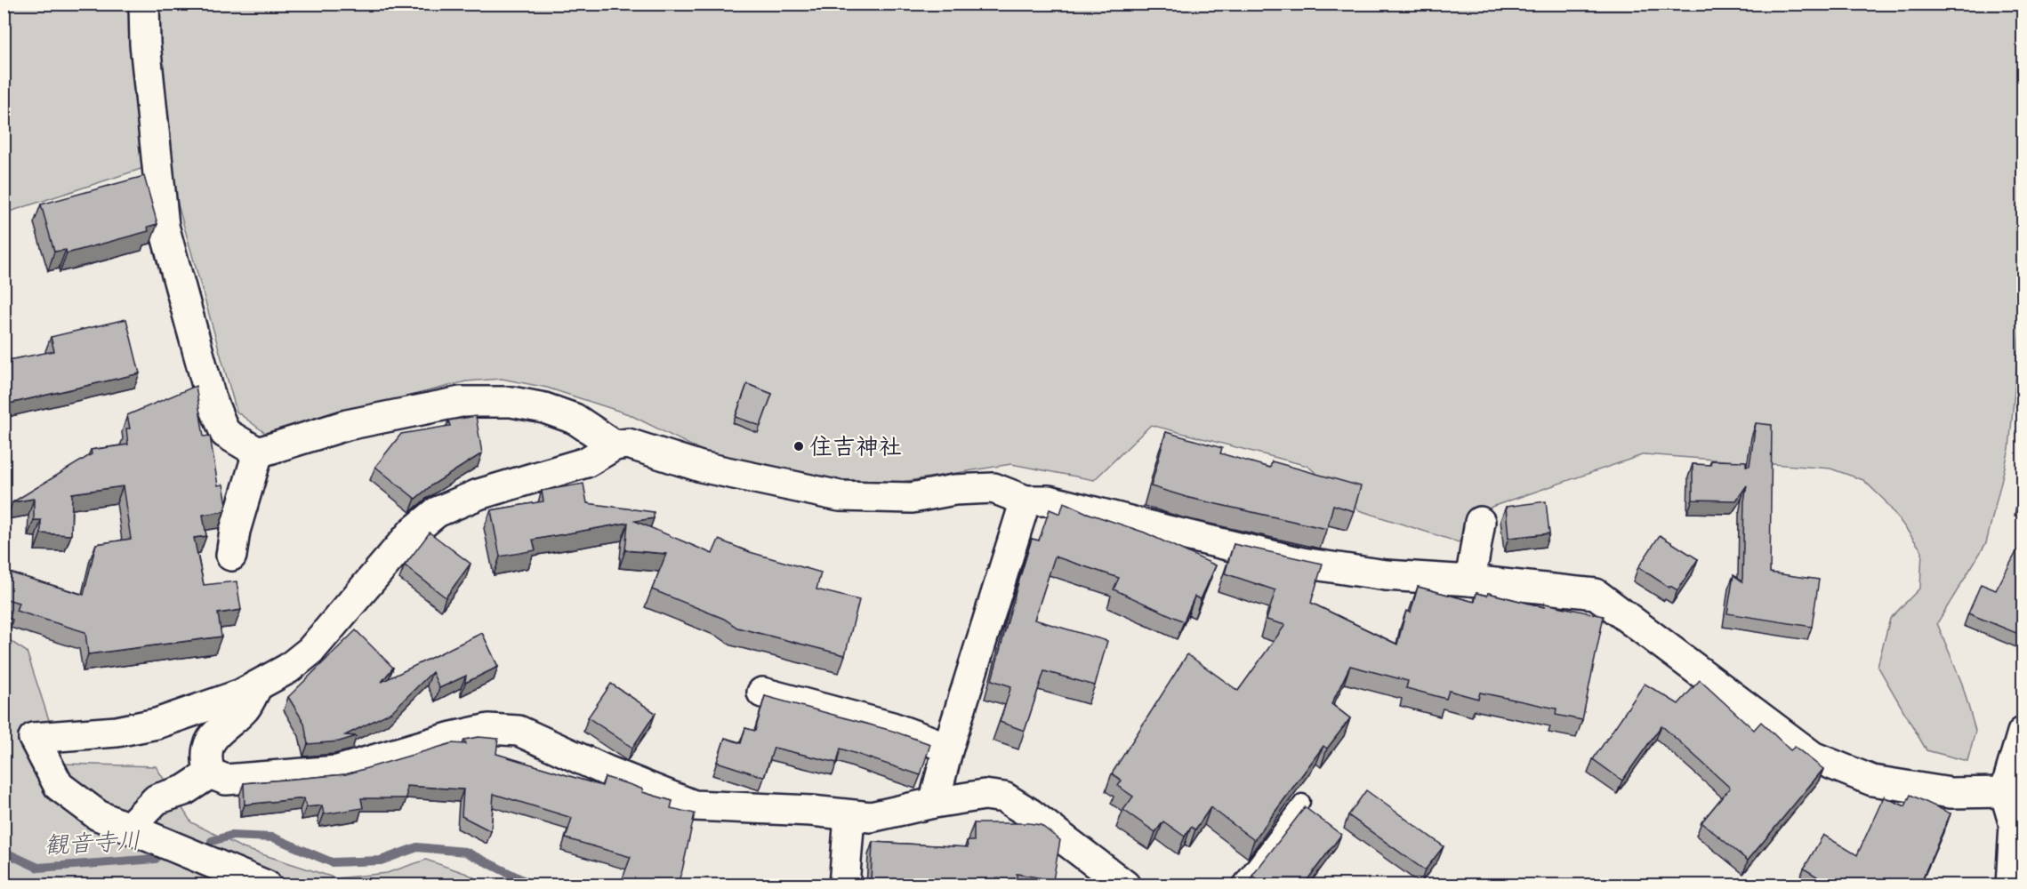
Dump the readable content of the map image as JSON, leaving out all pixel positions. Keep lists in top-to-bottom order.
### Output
{
  "water": ["観音寺川"],
  "places": ["住吉神社"]
}
